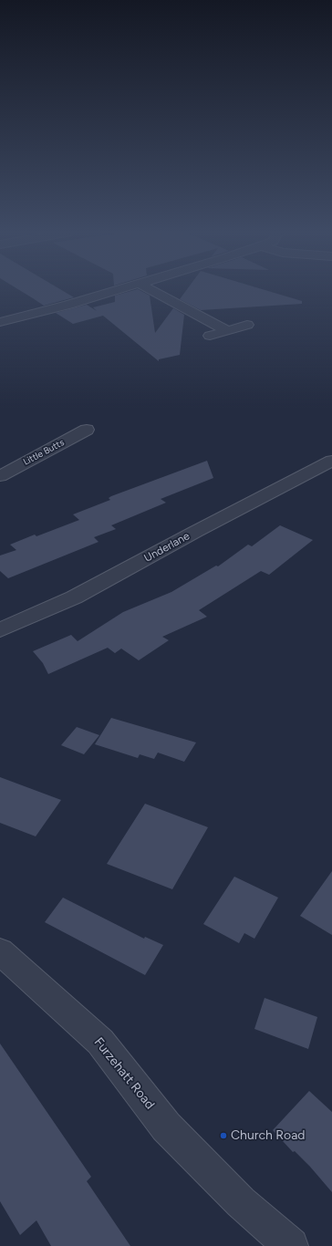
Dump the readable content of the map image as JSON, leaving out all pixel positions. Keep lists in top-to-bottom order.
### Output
{
  "streets": {
    "street": ["Little Butts", "Underlane", "Furzehatt Road"]
  },
  "places": ["Church Road"]
}
